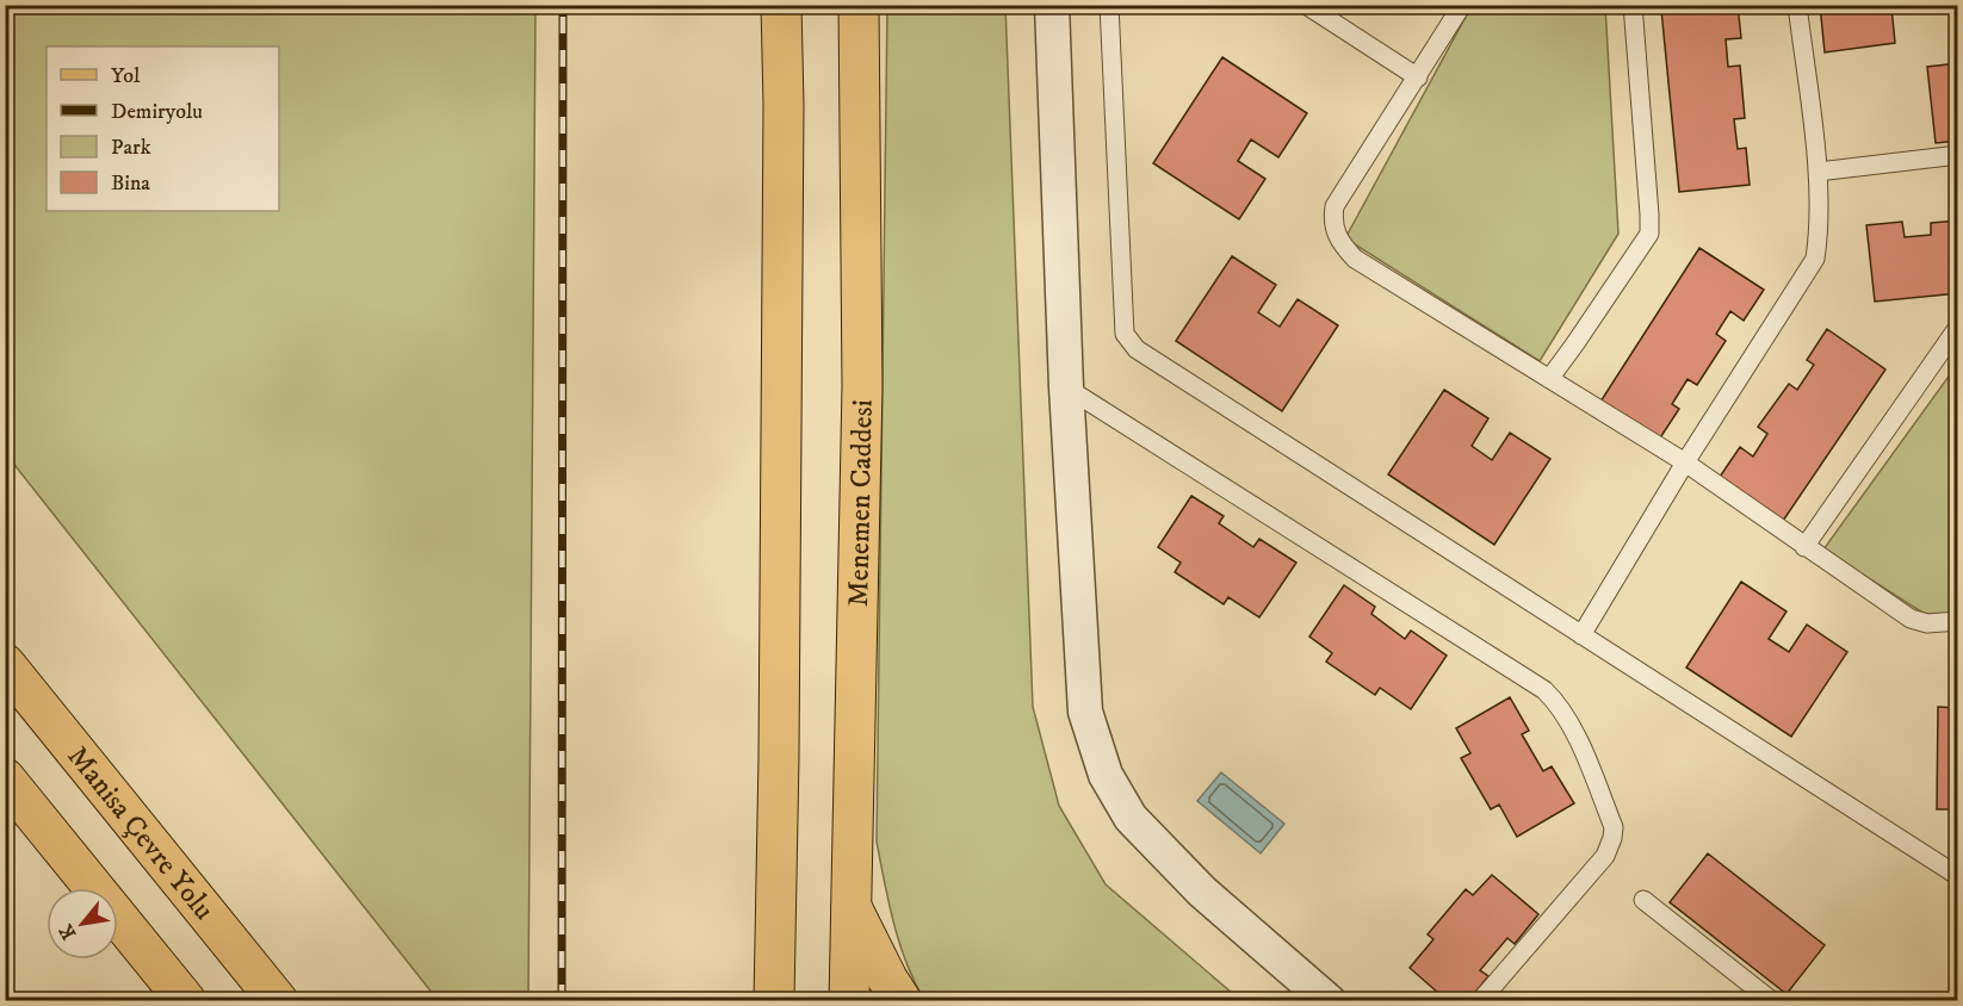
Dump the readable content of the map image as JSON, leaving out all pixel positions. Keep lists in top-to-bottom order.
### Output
{
  "streets": {
    "main road": ["Menemen Caddesi", "Manisa Çevre Yolu"]
  },
  "legend": [
    "Yol",
    "Demiryolu",
    "Park",
    "Bina"
  ],
  "north": "bottom left"
}
